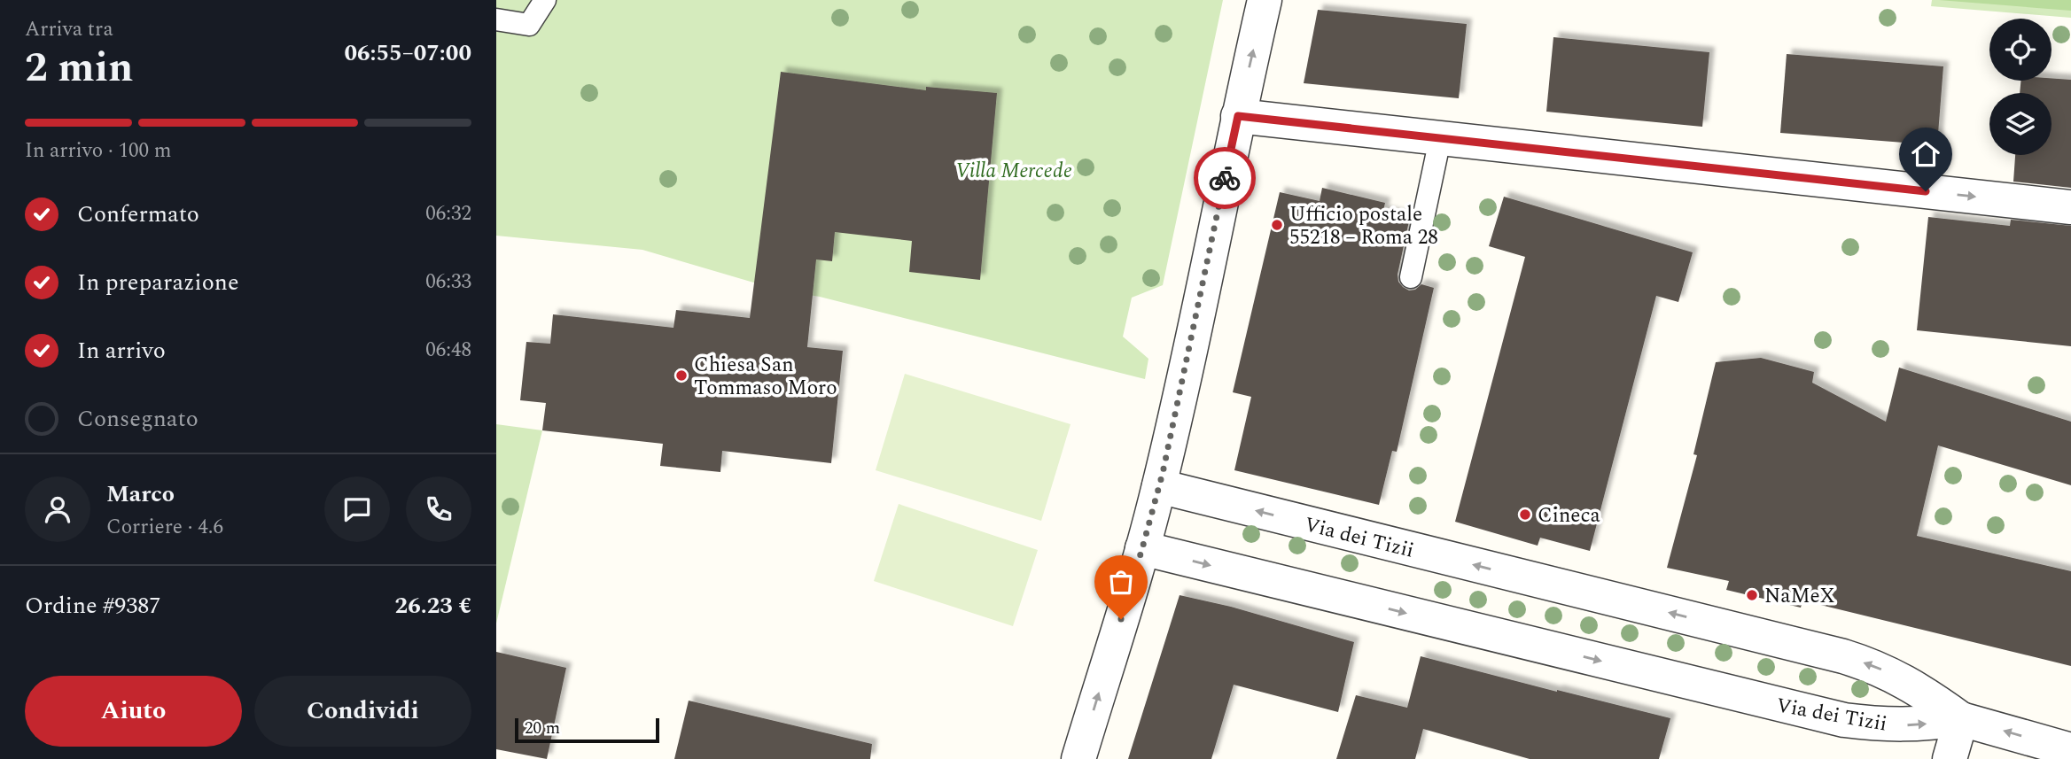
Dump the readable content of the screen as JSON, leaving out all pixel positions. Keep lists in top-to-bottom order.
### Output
{
  "streets": {
    "street": ["Via dei Tizii"]
  },
  "parks": ["Villa Mercede"],
  "places": [
    "Ufficio postale 55218 – Roma 28",
    "Chiesa San Tommaso Moro",
    "Cineca",
    "NaMeX"
  ],
  "scale_bar": "20 m",
  "page": {
    "heading": ["2 min", "Arriva tra", "06:55–07:00"],
    "panel": [
      "Marco",
      "Corriere · 4.6",
      "Ordine #9387",
      "26.23 €"
    ],
    "bar": "In arrivo · 100 m",
    "list": [
      ["Confermato", "06:32"],
      ["In preparazione", "06:33"],
      ["In arrivo", "06:48"],
      "Consegnato"
    ],
    "buttons": ["Aiuto", "Condividi"],
    "scale": "20 m"
  }
}
